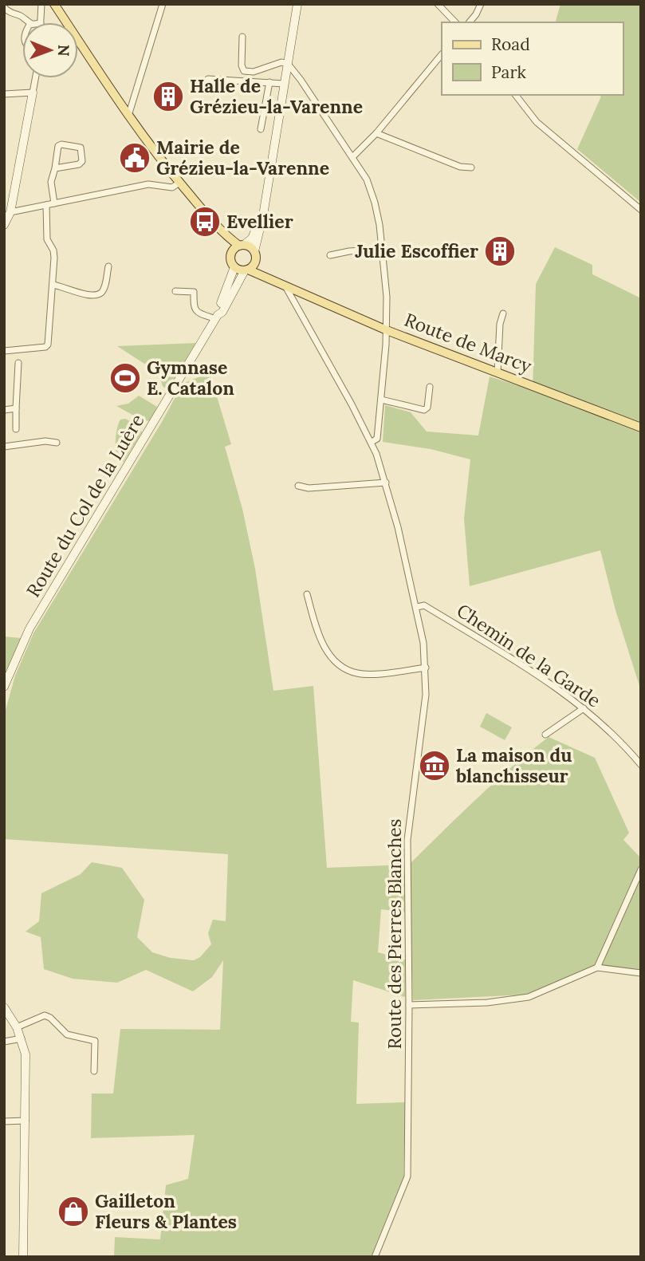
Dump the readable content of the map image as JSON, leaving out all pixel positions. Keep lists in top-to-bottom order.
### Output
{
  "streets": {
    "main road": ["Route de Marcy"],
    "street": ["Route du Col de la Luère", "Chemin de la Garde", "Route des Pierres Blanches"]
  },
  "crossings": [
    ["Route de Marcy", "Route du Col de la Luère"],
    ["Route de Marcy", "Route des Pierres Blanches"],
    ["Chemin de la Garde", "Route des Pierres Blanches"]
  ],
  "places": {
    "building": ["Halle de Grézieu-la-Varenne", "Julie Escoffier"],
    "public building": ["Mairie de Grézieu-la-Varenne"],
    "bus stop": ["Evellier"],
    "sports": ["Gymnase E. Catalon"],
    "museum": ["La maison du blanchisseur"],
    "shop": ["Gailleton Fleurs & Plantes"]
  },
  "legend": ["Road", "Park"],
  "north": "right"
}
